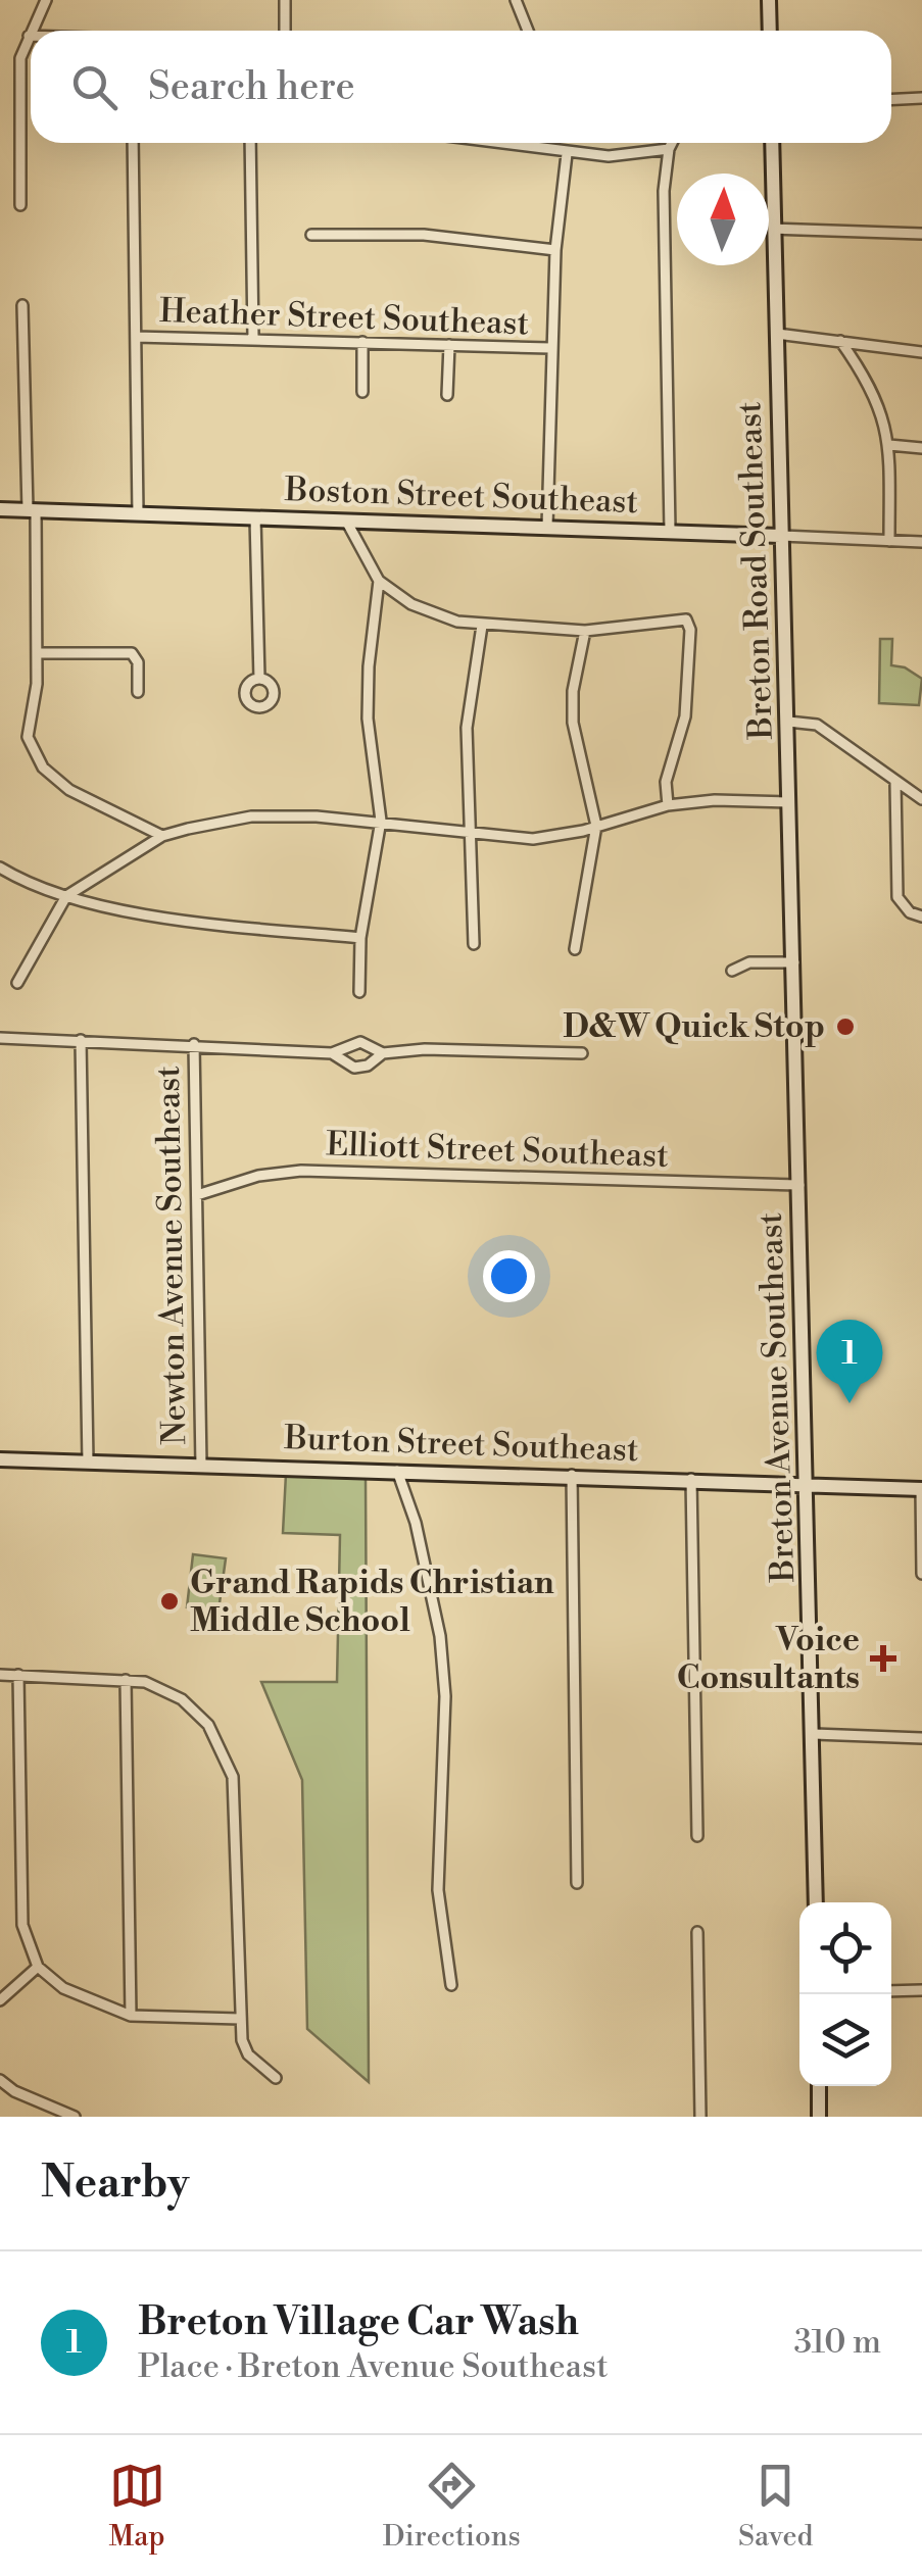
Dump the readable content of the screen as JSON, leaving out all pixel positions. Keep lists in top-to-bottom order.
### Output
{
  "streets": {
    "main road": [
      "Boston Street Southeast",
      "Breton Road Southeast",
      "Breton Avenue Southeast",
      "Burton Street Southeast"
    ],
    "street": ["Heather Street Southeast", "Elliott Street Southeast", "Newton Avenue Southeast"]
  },
  "crossings": [
    ["Boston Street Southeast", "Breton Road Southeast"],
    ["Breton Road Southeast", "Breton Avenue Southeast"],
    ["Elliott Street Southeast", "Newton Avenue Southeast"],
    ["Elliott Street Southeast", "Breton Avenue Southeast"],
    ["Newton Avenue Southeast", "Burton Street Southeast"],
    ["Breton Avenue Southeast", "Burton Street Southeast"]
  ],
  "places": {
    "other": ["D&W Quick Stop", "Grand Rapids Christian Middle School"],
    "health": ["Voice Consultants"]
  },
  "north": "top",
  "page": {
    "search": "Search here",
    "pins": "1",
    "heading": "Nearby",
    "list": [
      {
        "mark": "1",
        "name": "Breton Village Car Wash",
        "note": "Place · Breton Avenue Southeast",
        "value": "310 m"
      }
    ],
    "nav": ["Map", "Directions", "Saved"]
  }
}
